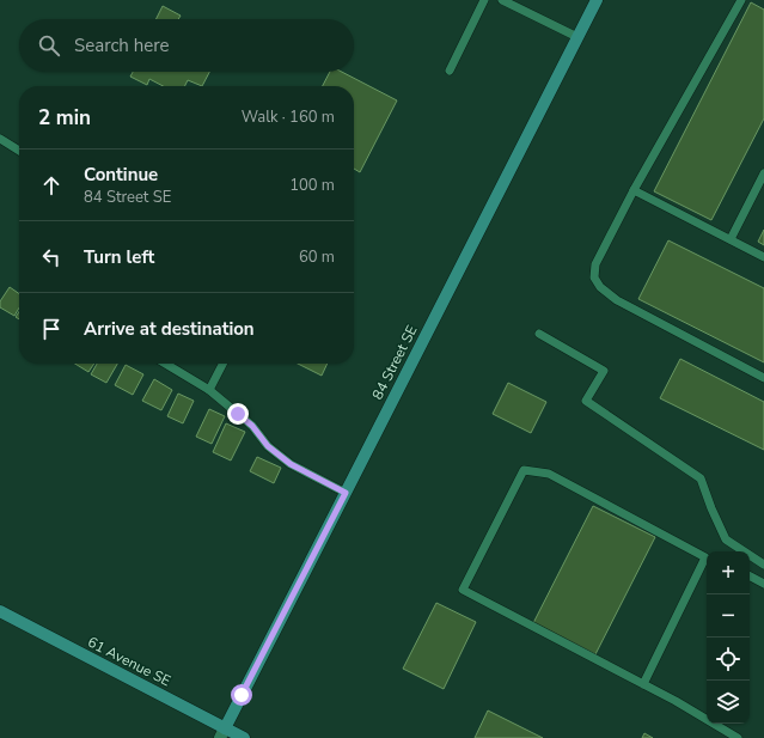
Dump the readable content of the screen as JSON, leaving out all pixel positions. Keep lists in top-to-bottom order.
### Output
{
  "streets": {
    "street": ["84 Street SE", "61 Avenue SE"]
  },
  "crossings": [
    ["84 Street SE", "61 Avenue SE"]
  ],
  "page": {
    "search": "Search here",
    "heading": ["2 min", "Walk · 160 m"],
    "list": [
      ["Continue", "84 Street SE", "100 m"],
      ["Turn left", "60 m"],
      "Arrive at destination"
    ],
    "map_buttons": ["+", "−"]
  }
}
